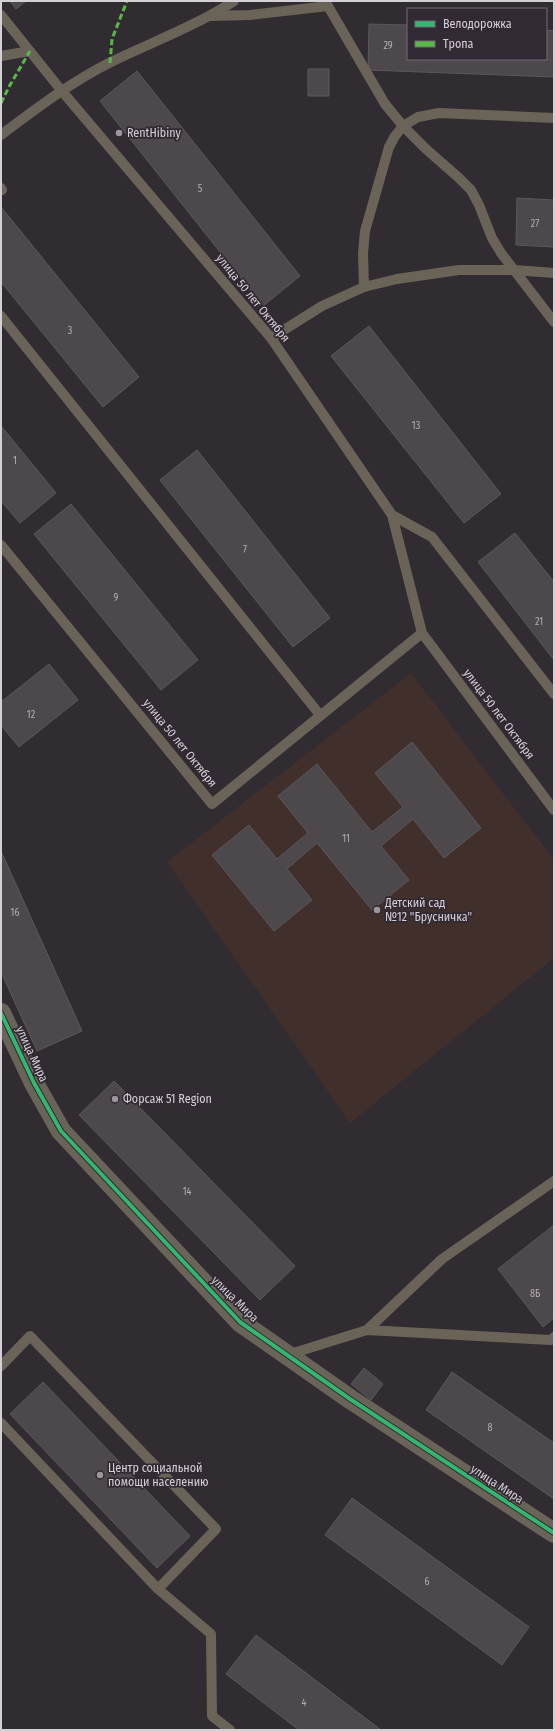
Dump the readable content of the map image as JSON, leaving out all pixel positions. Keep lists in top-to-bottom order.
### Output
{
  "streets": {
    "street": ["улица Мира"],
    "lane": ["улица 50 лет Октября"]
  },
  "places": [
    "RentHibiny",
    "Детский сад №12 \"Брусничка\"",
    "Форсаж 51 Region",
    "Центр социальной помощи населению"
  ],
  "house_numbers": [
    "29",
    "5",
    "27",
    "3",
    "13",
    "1",
    "7",
    "9",
    "21",
    "12",
    "11",
    "16",
    "14",
    "8Б",
    "8",
    "6",
    "4"
  ],
  "legend": ["Велодорожка", "Тропа"]
}
